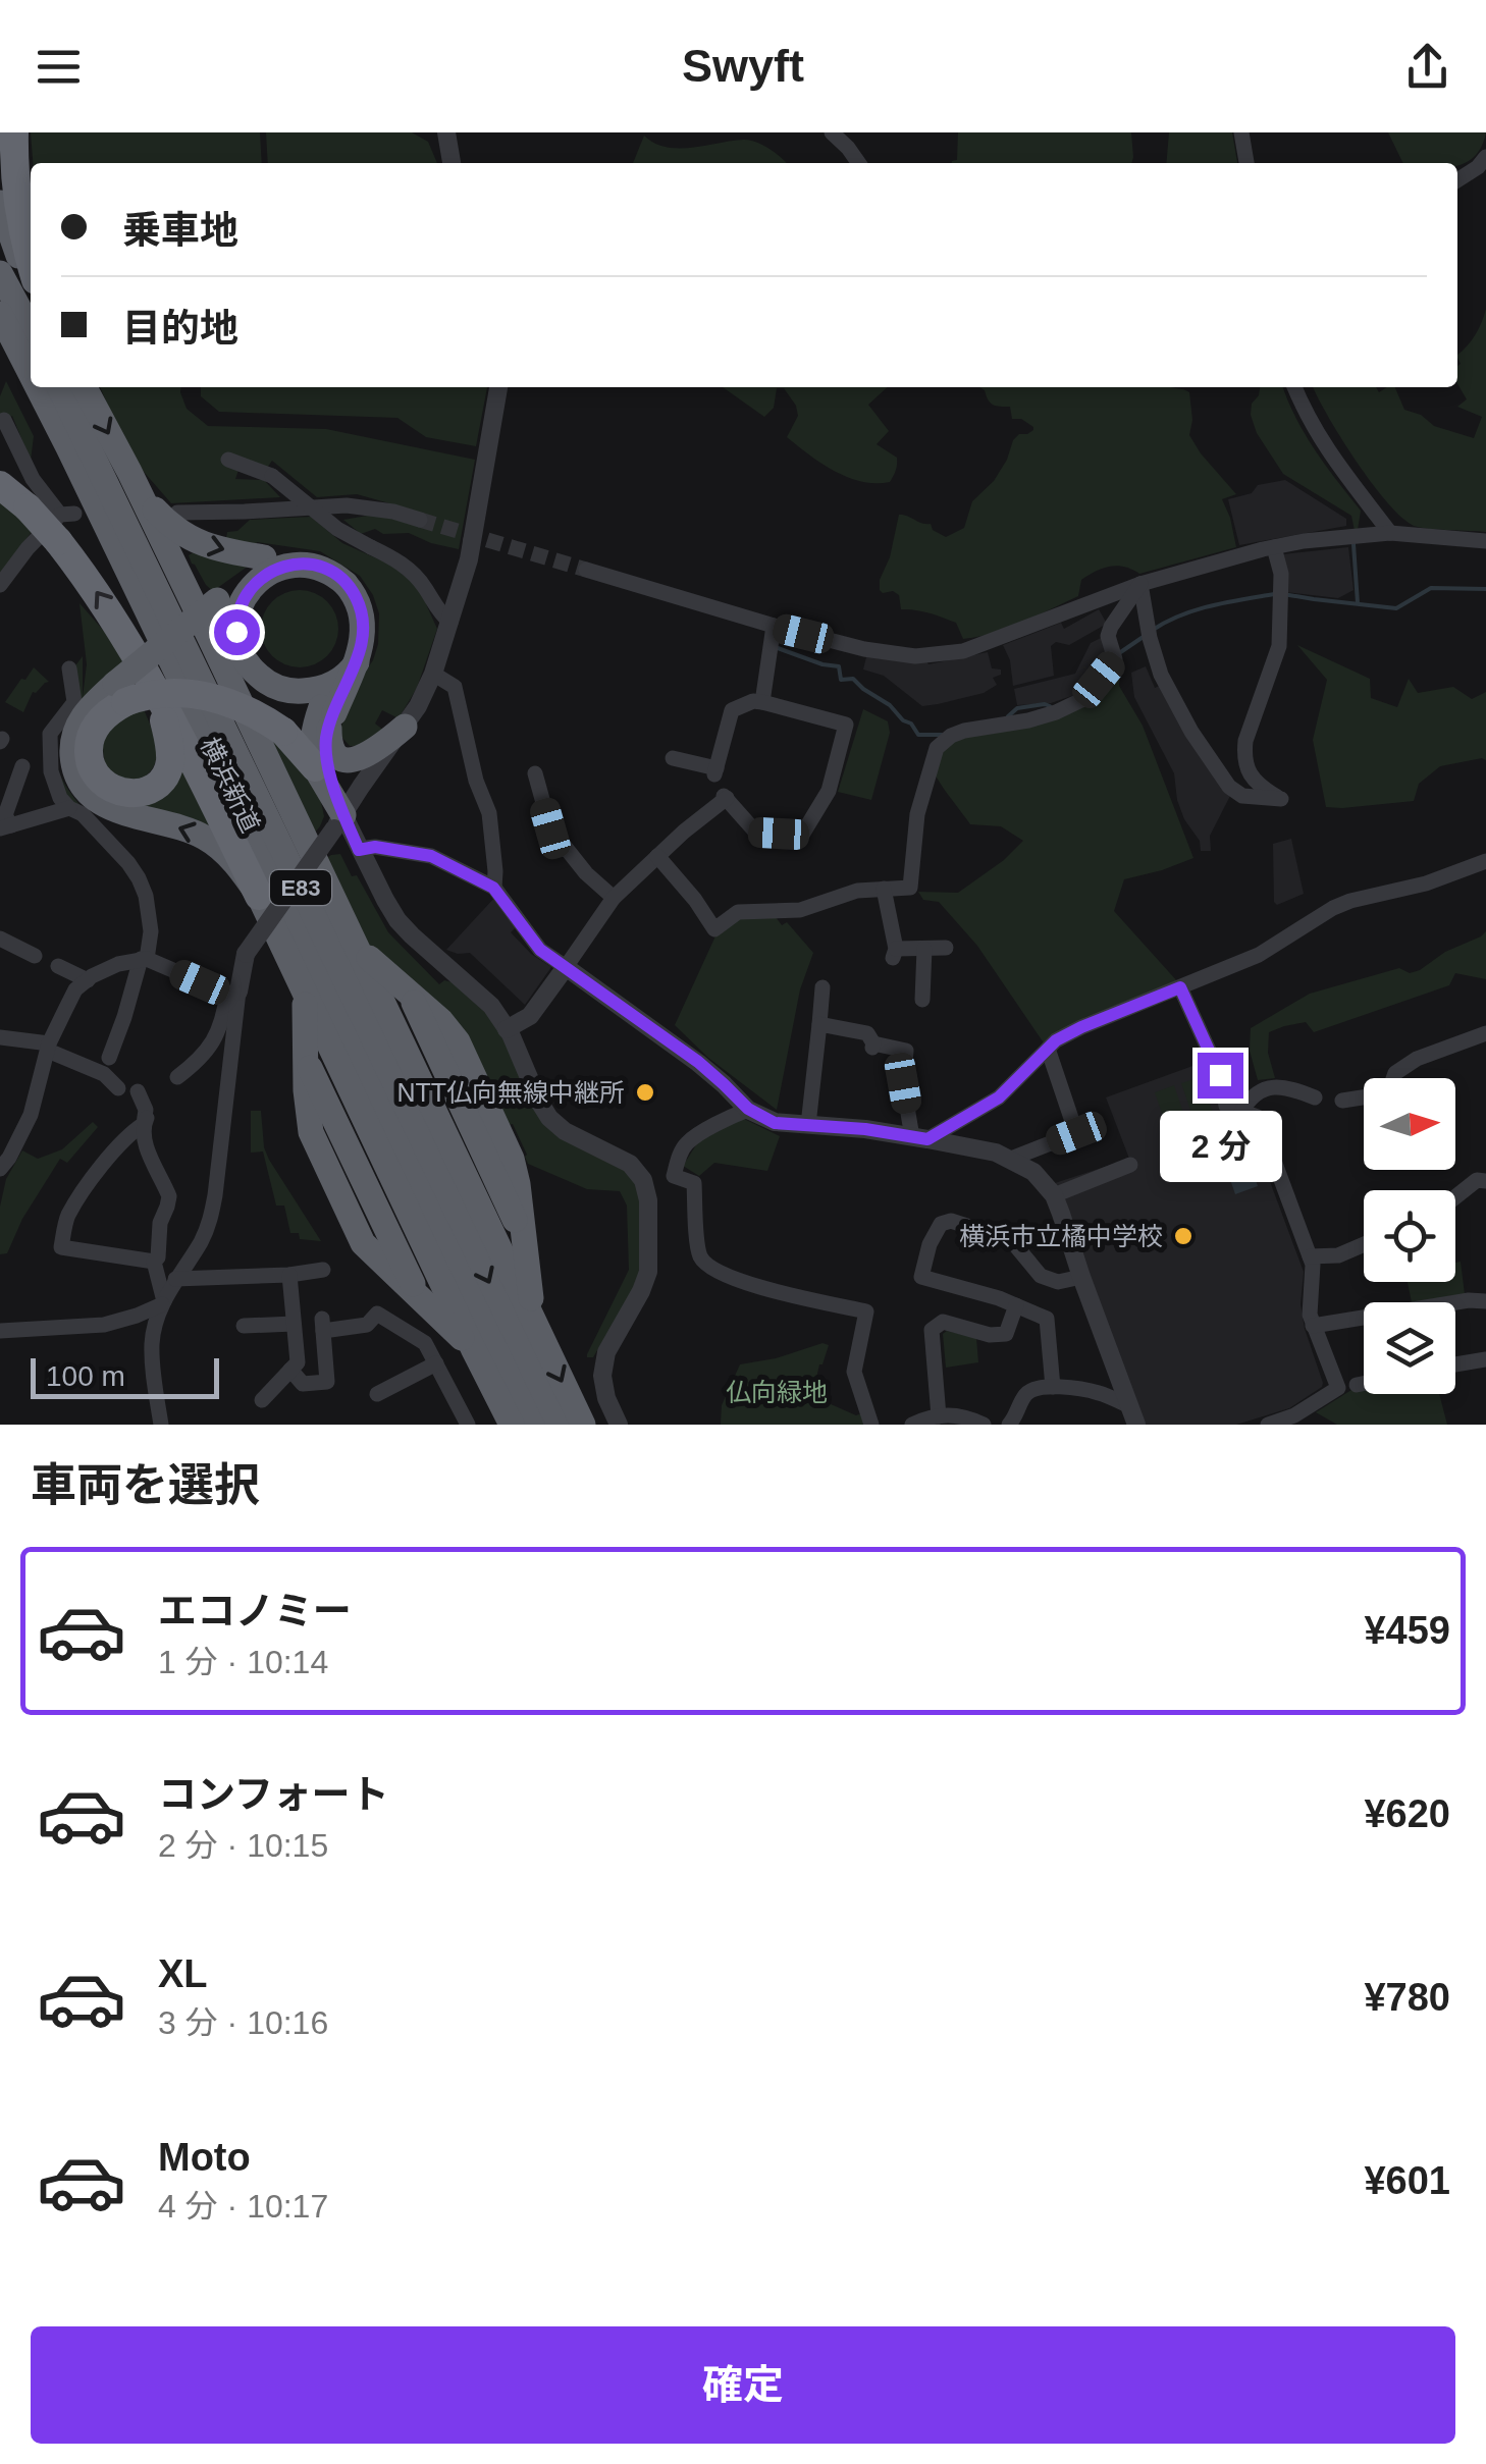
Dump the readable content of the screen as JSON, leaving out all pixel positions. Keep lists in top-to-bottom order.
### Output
{
  "streets": {
    "highway": ["横浜新道", "E83"]
  },
  "parks": ["仏向緑地"],
  "places": ["NTT仏向無線中継所", "横浜市立橘中学校"],
  "scale_bar": "100 m",
  "north": "right",
  "page": {
    "header": "Swyft",
    "banner": ["乗車地", "目的地"],
    "bubble": "2 分",
    "scale": "100 m",
    "heading": "車両を選択",
    "list": [
      {
        "name": "エコノミー",
        "note": "1 分 · 10:14",
        "value": "¥459"
      },
      {
        "name": "コンフォート",
        "note": "2 分 · 10:15",
        "value": "¥620"
      },
      {
        "name": "XL",
        "note": "3 分 · 10:16",
        "value": "¥780"
      },
      {
        "name": "Moto",
        "note": "4 分 · 10:17",
        "value": "¥601"
      }
    ],
    "buttons": "確定"
  }
}
